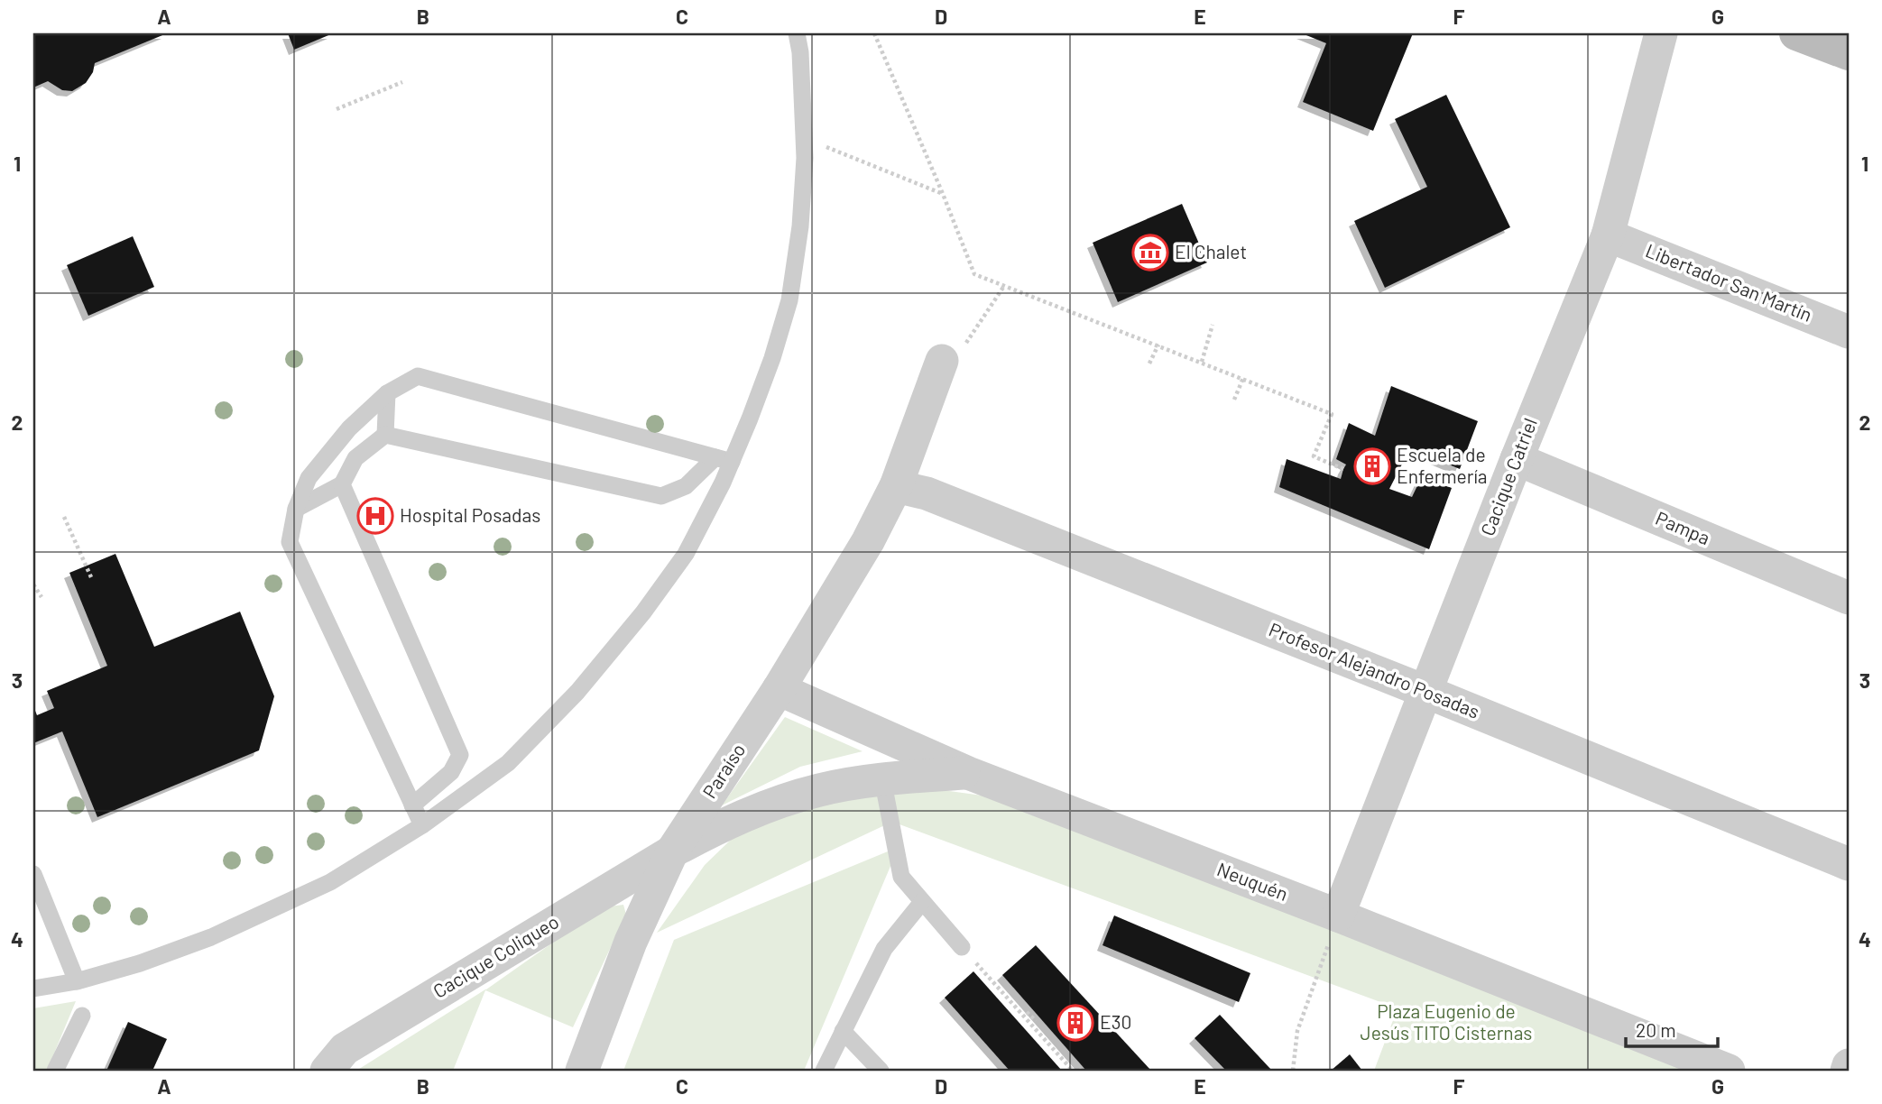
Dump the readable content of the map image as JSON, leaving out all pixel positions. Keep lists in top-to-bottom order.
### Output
{
  "streets": {
    "street": [
      "Libertador San Martín",
      "Cacique Catriel",
      "Pampa",
      "Profesor Alejandro Posadas",
      "Paraíso",
      "Neuquén",
      "Cacique Coliqueo"
    ]
  },
  "crossings": [
    ["Libertador San Martín", "Cacique Catriel"],
    ["Cacique Catriel", "Pampa"],
    ["Cacique Catriel", "Profesor Alejandro Posadas"],
    ["Cacique Catriel", "Neuquén"],
    ["Profesor Alejandro Posadas", "Paraíso"],
    ["Paraíso", "Neuquén"],
    ["Paraíso", "Cacique Coliqueo"],
    ["Neuquén", "Cacique Coliqueo"]
  ],
  "parks": ["Plaza Eugenio de Jesús TITO Cisternas"],
  "places": {
    "museum": ["El Chalet"],
    "building": ["Escuela de Enfermería", "E30"],
    "hospital": ["Hospital Posadas"]
  },
  "scale_bar": "20 m",
  "grid": {
    "columns": [
      "A",
      "B",
      "C",
      "D",
      "E",
      "F",
      "G"
    ],
    "rows": [
      "1",
      "2",
      "3",
      "4"
    ]
  }
}
